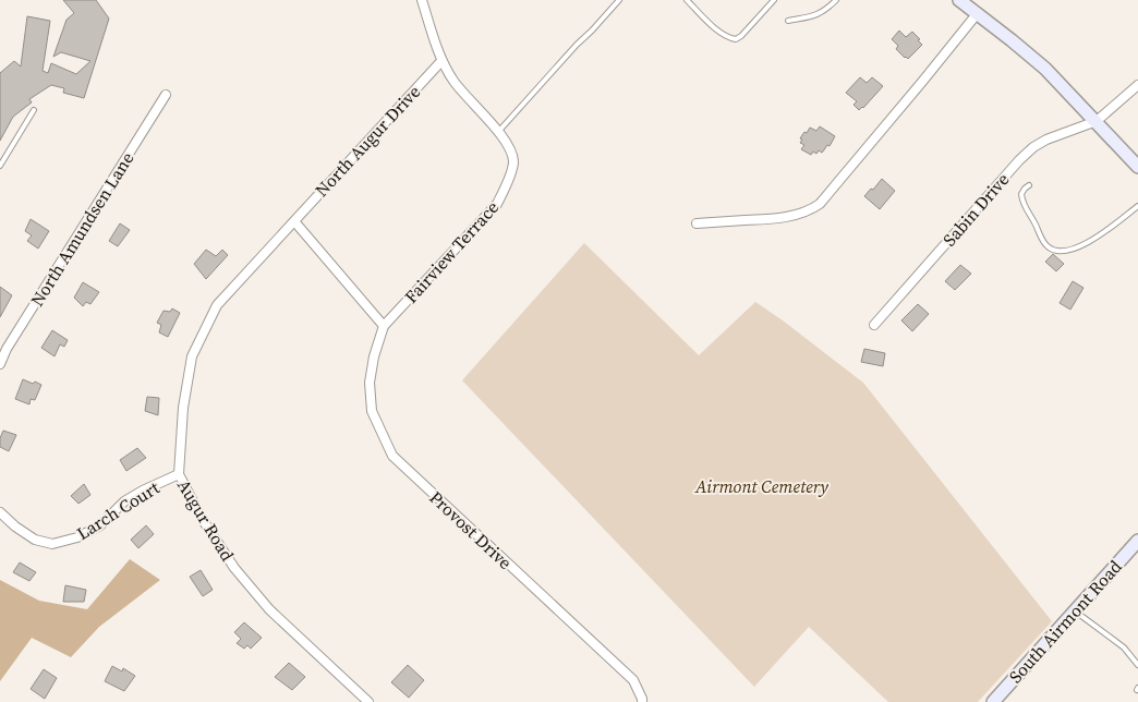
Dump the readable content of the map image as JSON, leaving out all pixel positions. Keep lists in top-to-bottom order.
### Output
{
  "streets": {
    "street": [
      "North Augur Drive",
      "Sabin Drive",
      "North Amundsen Lane",
      "Fairview Terrace",
      "Larch Court",
      "Augur Road",
      "Provost Drive",
      "South Airmont Road"
    ]
  },
  "crossings": [
    ["North Augur Drive", "Fairview Terrace"],
    ["North Augur Drive", "Augur Road"],
    ["Fairview Terrace", "Provost Drive"],
    ["Larch Court", "Augur Road"]
  ],
  "parks": ["Airmont Cemetery"]
}
